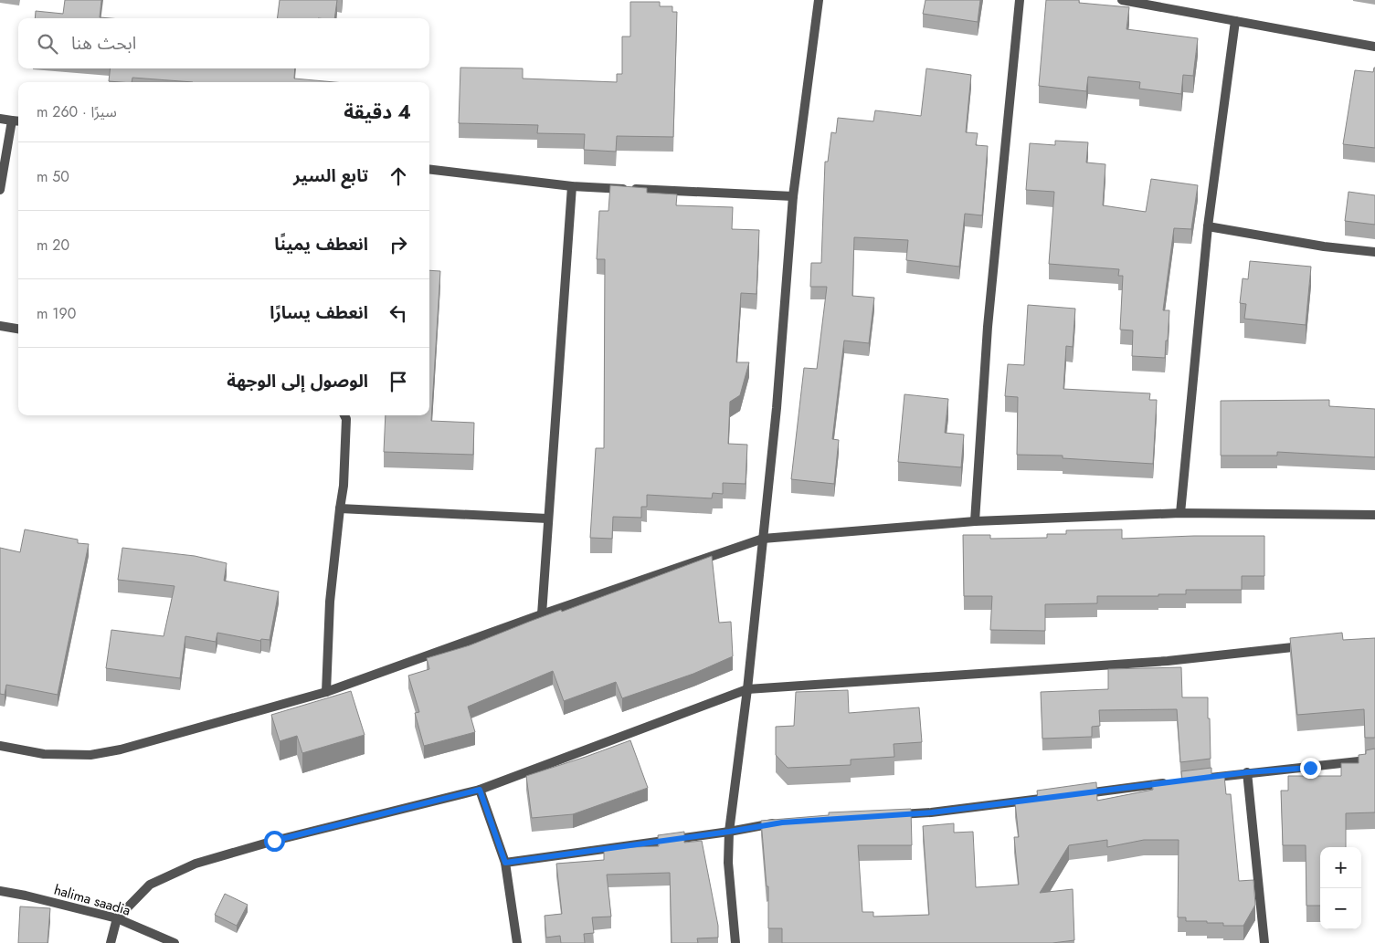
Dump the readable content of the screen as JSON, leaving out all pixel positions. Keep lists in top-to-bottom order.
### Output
{
  "streets": {
    "street": ["halima saadia"]
  },
  "page": {
    "search": "ابحث هنا",
    "heading": ["4 دقيقة", "سيرًا · 260 m"],
    "list": [
      ["تابع السير", "50 m"],
      ["انعطف يمينًا", "20 m"],
      ["انعطف يسارًا", "190 m"],
      "الوصول إلى الوجهة"
    ],
    "map_buttons": ["+", "−"]
  }
}
